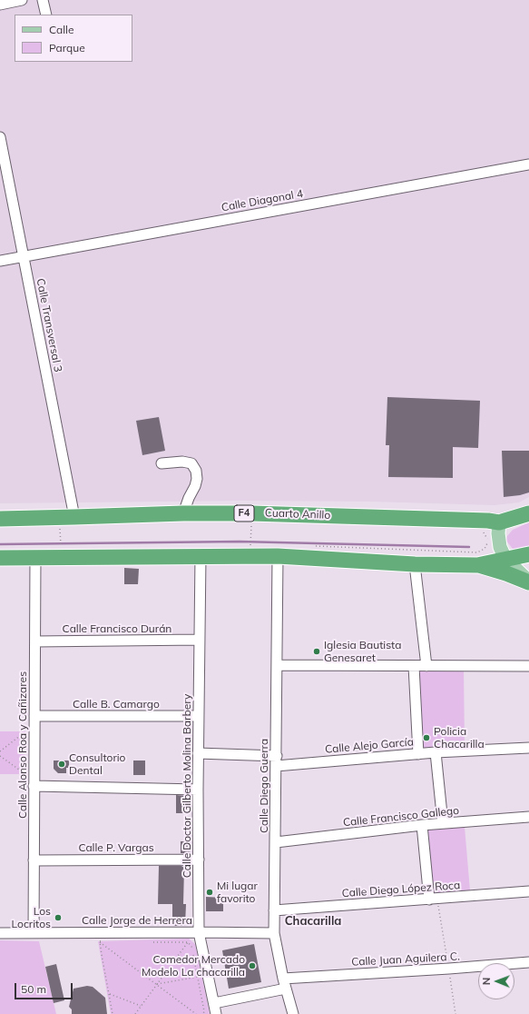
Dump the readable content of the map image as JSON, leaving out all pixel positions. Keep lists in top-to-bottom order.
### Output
{
  "streets": {
    "highway": ["F4", "Cuarto Anillo"],
    "street": [
      "Calle Diagonal 4",
      "Calle Transversal 3",
      "Calle Francisco Durán",
      "Calle B. Camargo",
      "Calle Alonso Roa y Cañizares",
      "Calle Alejo García",
      "Calle Doctor Gilberto Molina Barbery",
      "Calle Diego Guerra",
      "Calle Francisco Gallego",
      "Calle P. Vargas",
      "Calle Diego López Roca",
      "Calle Jorge de Herrera",
      "Calle Juan Aguilera C."
    ]
  },
  "crossings": [
    ["Calle Diagonal 4", "Calle Transversal 3"],
    ["Calle Transversal 3", "Cuarto Anillo"],
    ["Calle Francisco Durán", "Calle Alonso Roa y Cañizares"],
    ["Calle Francisco Durán", "Calle Doctor Gilberto Molina Barbery"],
    ["Calle B. Camargo", "Calle Alonso Roa y Cañizares"],
    ["Calle B. Camargo", "Calle Doctor Gilberto Molina Barbery"],
    ["Calle Alonso Roa y Cañizares", "Calle P. Vargas"],
    ["Calle Alonso Roa y Cañizares", "Calle Jorge de Herrera"],
    ["Calle Alejo García", "Calle Diego Guerra"],
    ["Calle Doctor Gilberto Molina Barbery", "Calle P. Vargas"],
    ["Calle Doctor Gilberto Molina Barbery", "Calle Jorge de Herrera"],
    ["Calle Diego Guerra", "Calle Francisco Gallego"],
    ["Calle Diego Guerra", "Calle Diego López Roca"],
    ["Calle Diego Guerra", "Calle Jorge de Herrera"],
    ["Calle Diego Guerra", "Calle Juan Aguilera C."]
  ],
  "districts": ["Chacarilla"],
  "places": [
    "Iglesia Bautista Genesaret",
    "Policia Chacarilla",
    "Consultorio Dental",
    "Mi lugar favorito",
    "Los Locritos",
    "Comedor Mercado Modelo La chacarilla"
  ],
  "legend": ["Calle", "Parque"],
  "scale_bar": "50 m",
  "north": "left"
}
